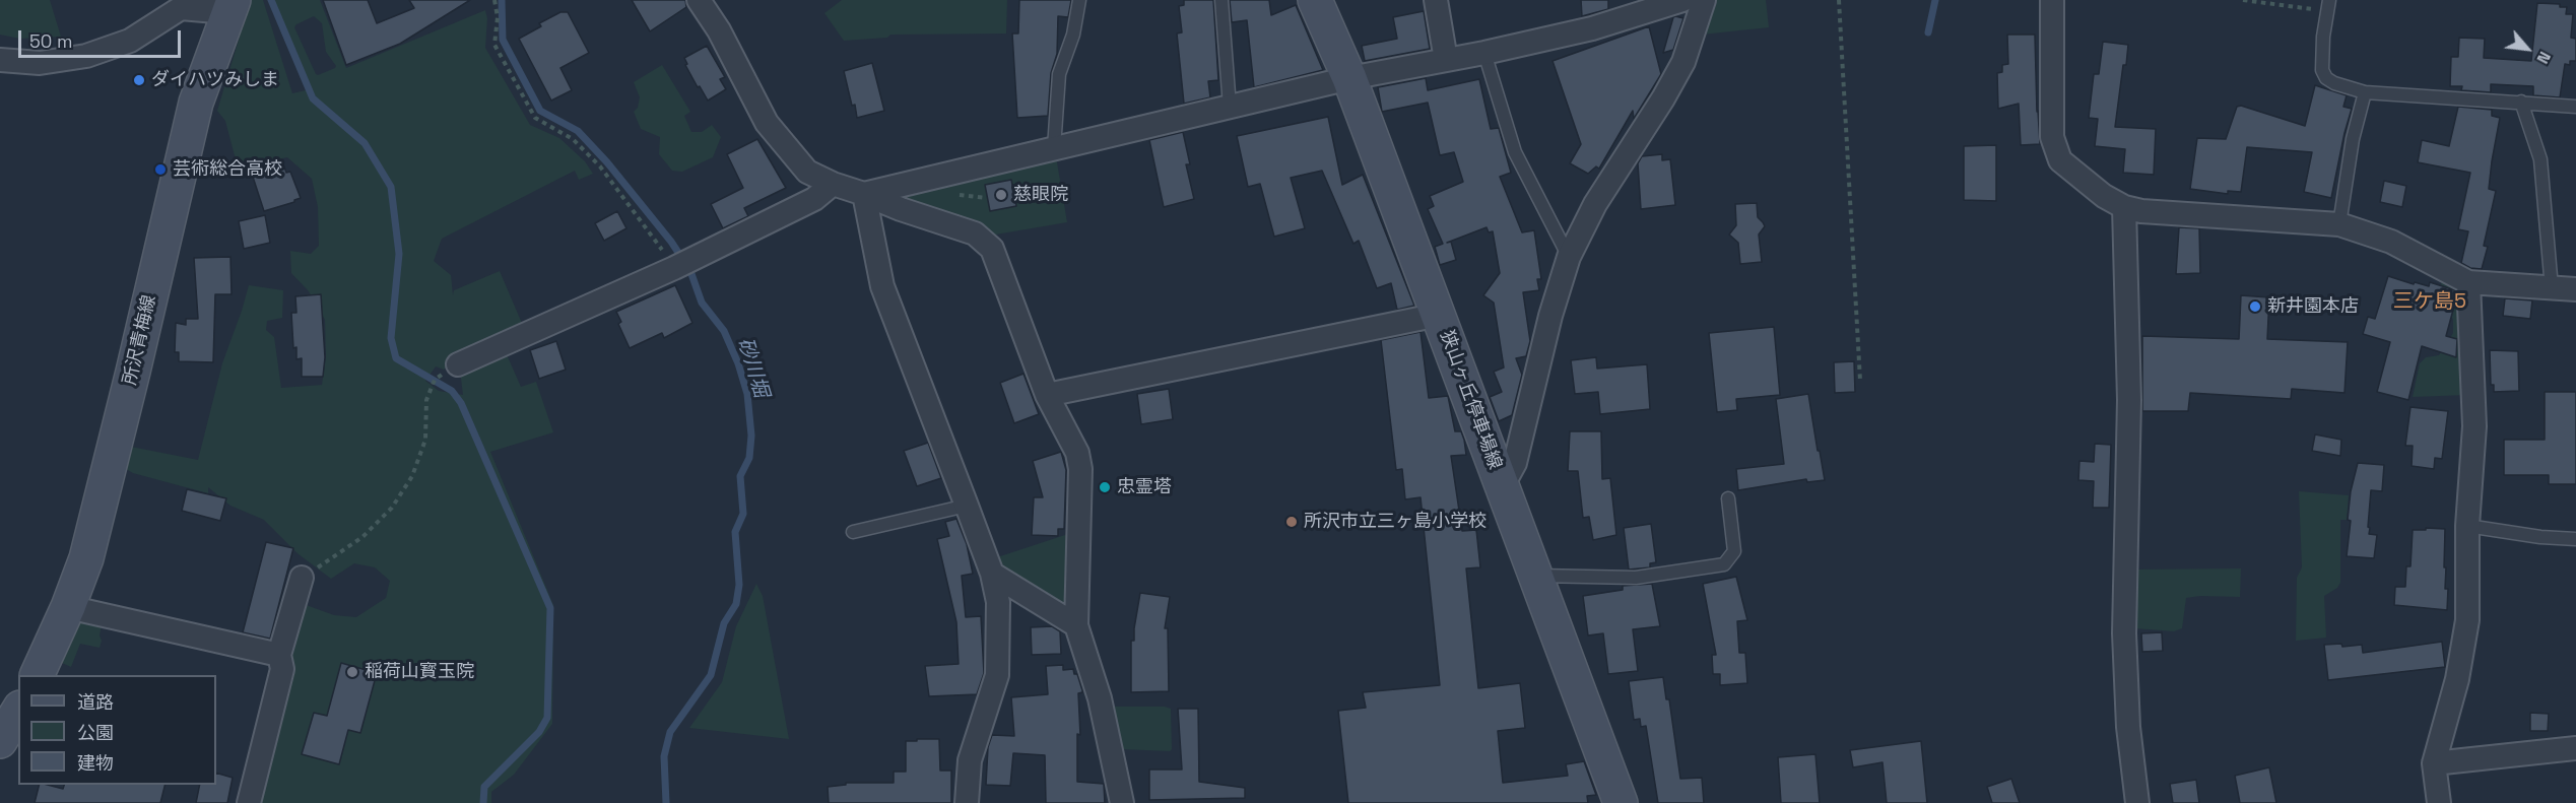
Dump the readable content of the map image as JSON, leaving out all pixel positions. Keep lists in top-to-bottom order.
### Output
{
  "streets": {
    "main road": ["所沢青梅線", "狭山ヶ丘停車場線"]
  },
  "districts": ["三ケ島5"],
  "water": ["砂川堀"],
  "places": [
    "ダイハツみしま",
    "芸術総合高校",
    "慈眼院",
    "新井園本店",
    "忠霊塔",
    "所沢市立三ヶ島小学校",
    "稲荷山寳玉院"
  ],
  "legend": ["道路", "公園", "建物"],
  "scale_bar": "50 m",
  "north": "bottom right"
}
